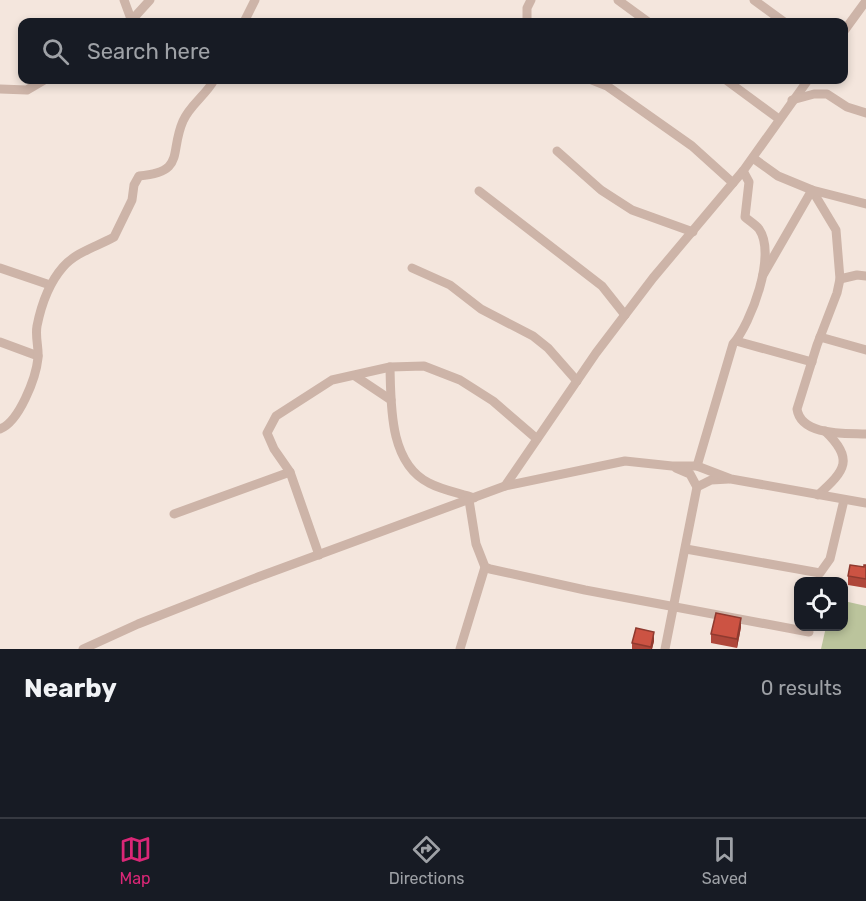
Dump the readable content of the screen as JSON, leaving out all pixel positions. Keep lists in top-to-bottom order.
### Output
{
  "page": {
    "search": "Search here",
    "heading": ["Nearby", "0 results"],
    "nav": ["Map", "Directions", "Saved"]
  }
}
